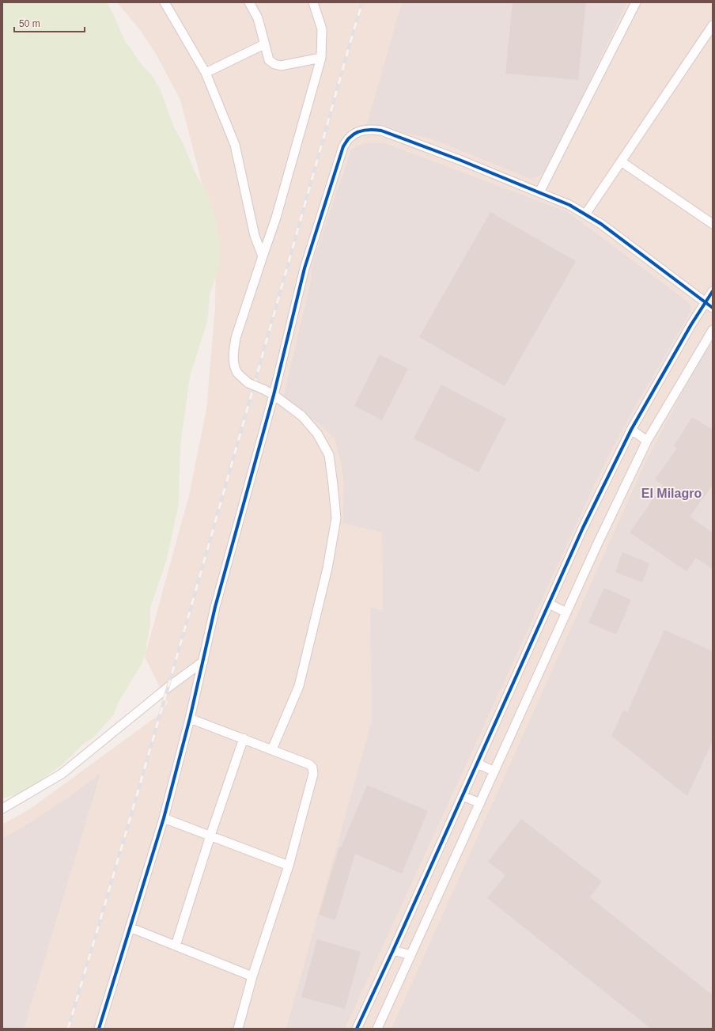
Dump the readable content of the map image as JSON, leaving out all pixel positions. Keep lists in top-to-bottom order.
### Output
{
  "districts": ["El Milagro"],
  "scale_bar": "50 m"
}
